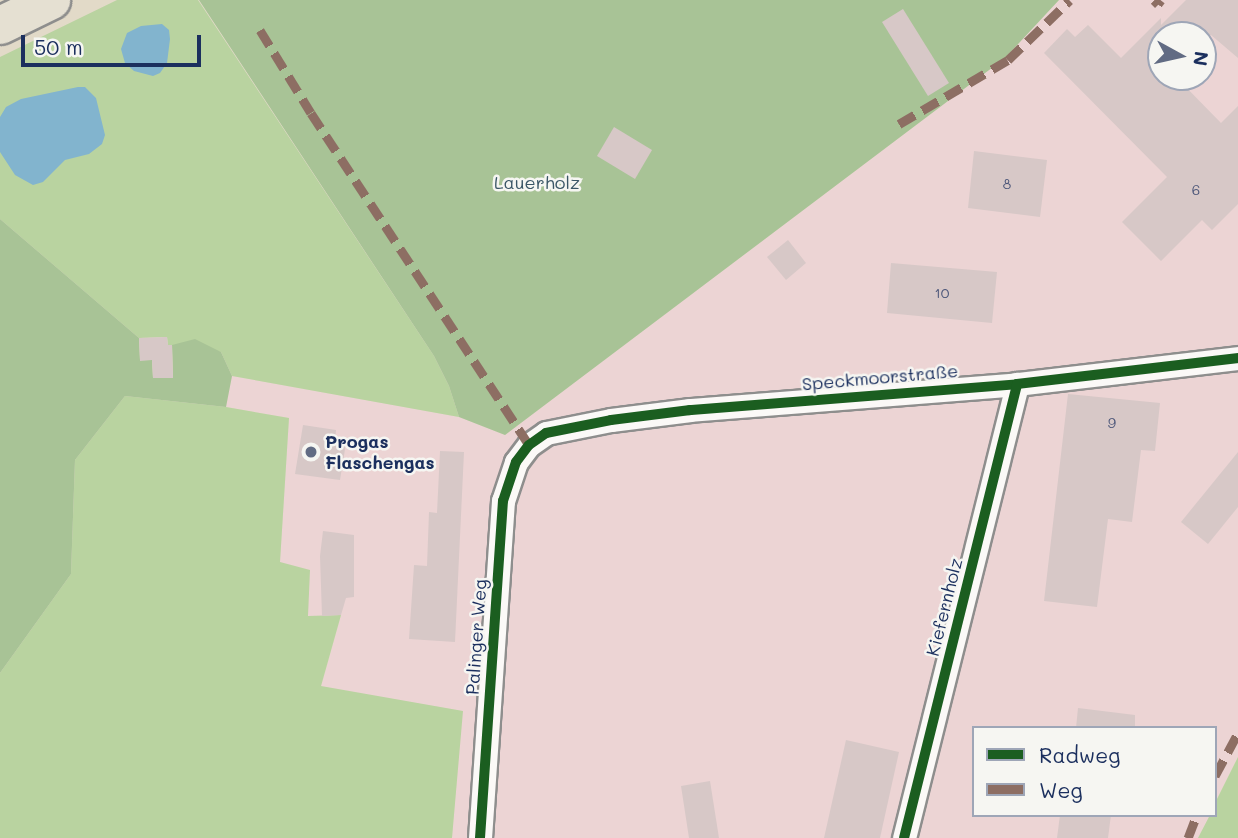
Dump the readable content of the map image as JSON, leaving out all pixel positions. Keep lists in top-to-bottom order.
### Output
{
  "streets": {
    "street": ["Speckmoorstraße", "Kiefernholz", "Palinger Weg"]
  },
  "crossings": [
    ["Speckmoorstraße", "Kiefernholz"],
    ["Speckmoorstraße", "Palinger Weg"]
  ],
  "parks": ["Lauerholz"],
  "places": ["Progas Flaschengas"],
  "house_numbers": [
    "8",
    "6",
    "10",
    "9"
  ],
  "legend": ["Radweg", "Weg"],
  "scale_bar": "50 m",
  "north": "right"
}
